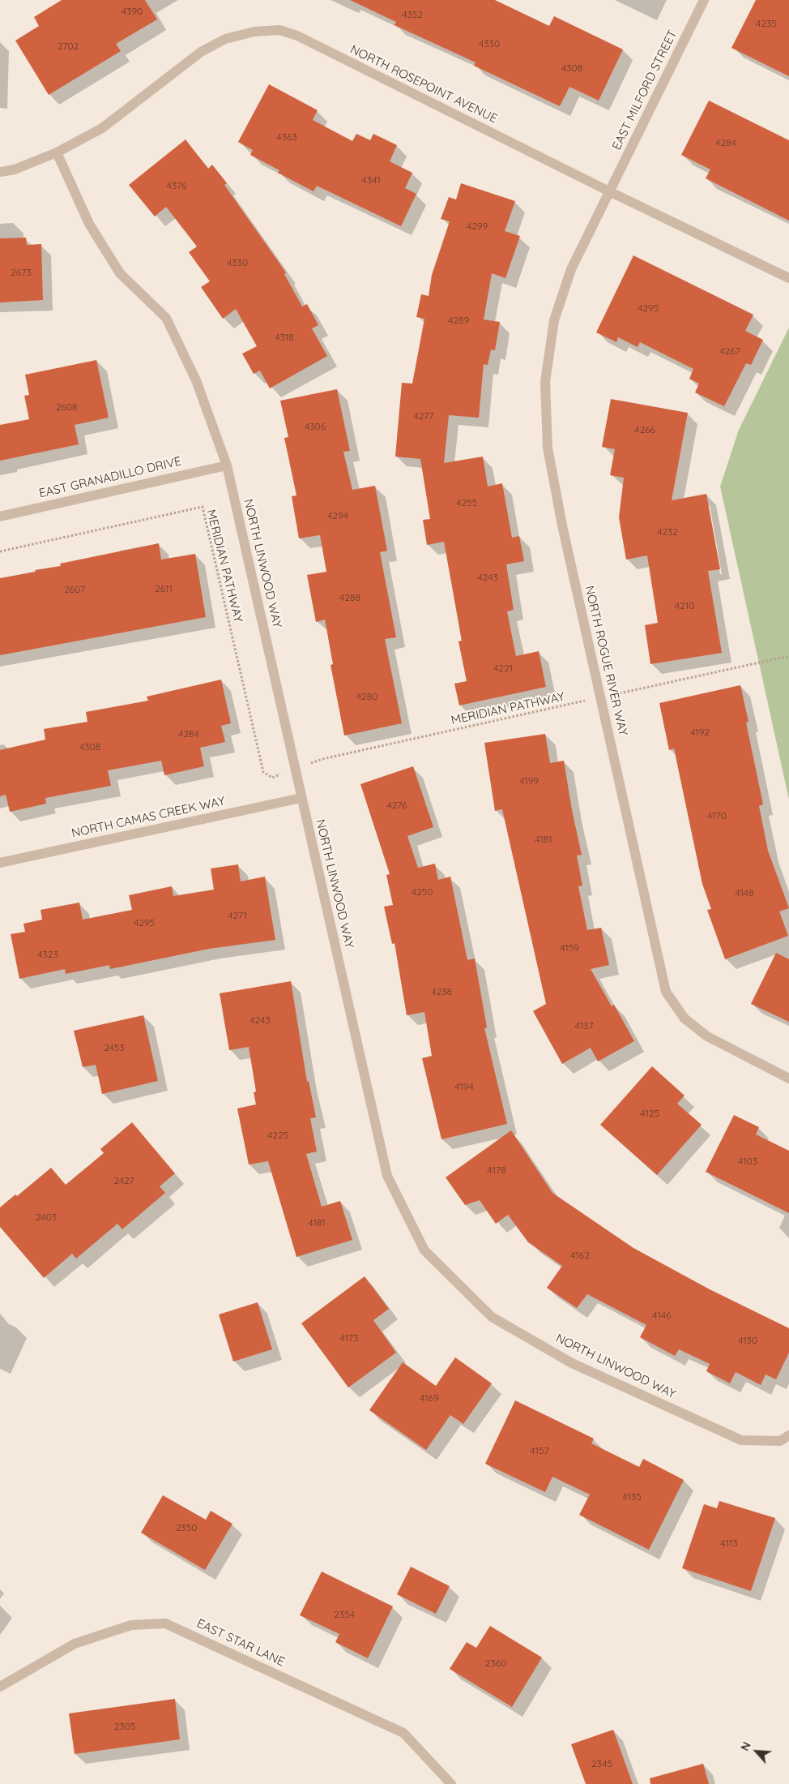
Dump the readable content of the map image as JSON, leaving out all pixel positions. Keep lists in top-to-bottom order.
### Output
{
  "streets": {
    "street": [
      "NORTH ROSEPOINT AVENUE",
      "EAST MILFORD STREET",
      "EAST GRANADILLO DRIVE",
      "NORTH LINWOOD WAY",
      "NORTH ROGUE RIVER WAY",
      "NORTH CAMAS CREEK WAY",
      "EAST STAR LANE"
    ],
    "path": ["MERIDIAN PATHWAY"]
  },
  "crossings": [
    ["NORTH ROSEPOINT AVENUE", "EAST MILFORD STREET"],
    ["NORTH ROSEPOINT AVENUE", "NORTH LINWOOD WAY"],
    ["NORTH ROSEPOINT AVENUE", "NORTH ROGUE RIVER WAY"],
    ["EAST MILFORD STREET", "NORTH ROGUE RIVER WAY"],
    ["EAST GRANADILLO DRIVE", "NORTH LINWOOD WAY"],
    ["NORTH LINWOOD WAY", "NORTH CAMAS CREEK WAY"]
  ],
  "house_numbers": [
    "4390",
    "4352",
    "4235",
    "4330",
    "2702",
    "4308",
    "4363",
    "4284",
    "4341",
    "4376",
    "4299",
    "4330",
    "2673",
    "4295",
    "4289",
    "4318",
    "4267",
    "2608",
    "4277",
    "4306",
    "4266",
    "4255",
    "4294",
    "4232",
    "4243",
    "2611",
    "2607",
    "4288",
    "4210",
    "4221",
    "4280",
    "4192",
    "4284",
    "4308",
    "4199",
    "4276",
    "4170",
    "4181",
    "4250",
    "4148",
    "4271",
    "4295",
    "4159",
    "4323",
    "4238",
    "4243",
    "4137",
    "2453",
    "4194",
    "4125",
    "4225",
    "4103",
    "4178",
    "2427",
    "2403",
    "4181",
    "4162",
    "4146",
    "4173",
    "4130",
    "4169",
    "4157",
    "4135",
    "2350",
    "4113",
    "2354",
    "2360",
    "2305",
    "2345"
  ],
  "north": "top left"
}
